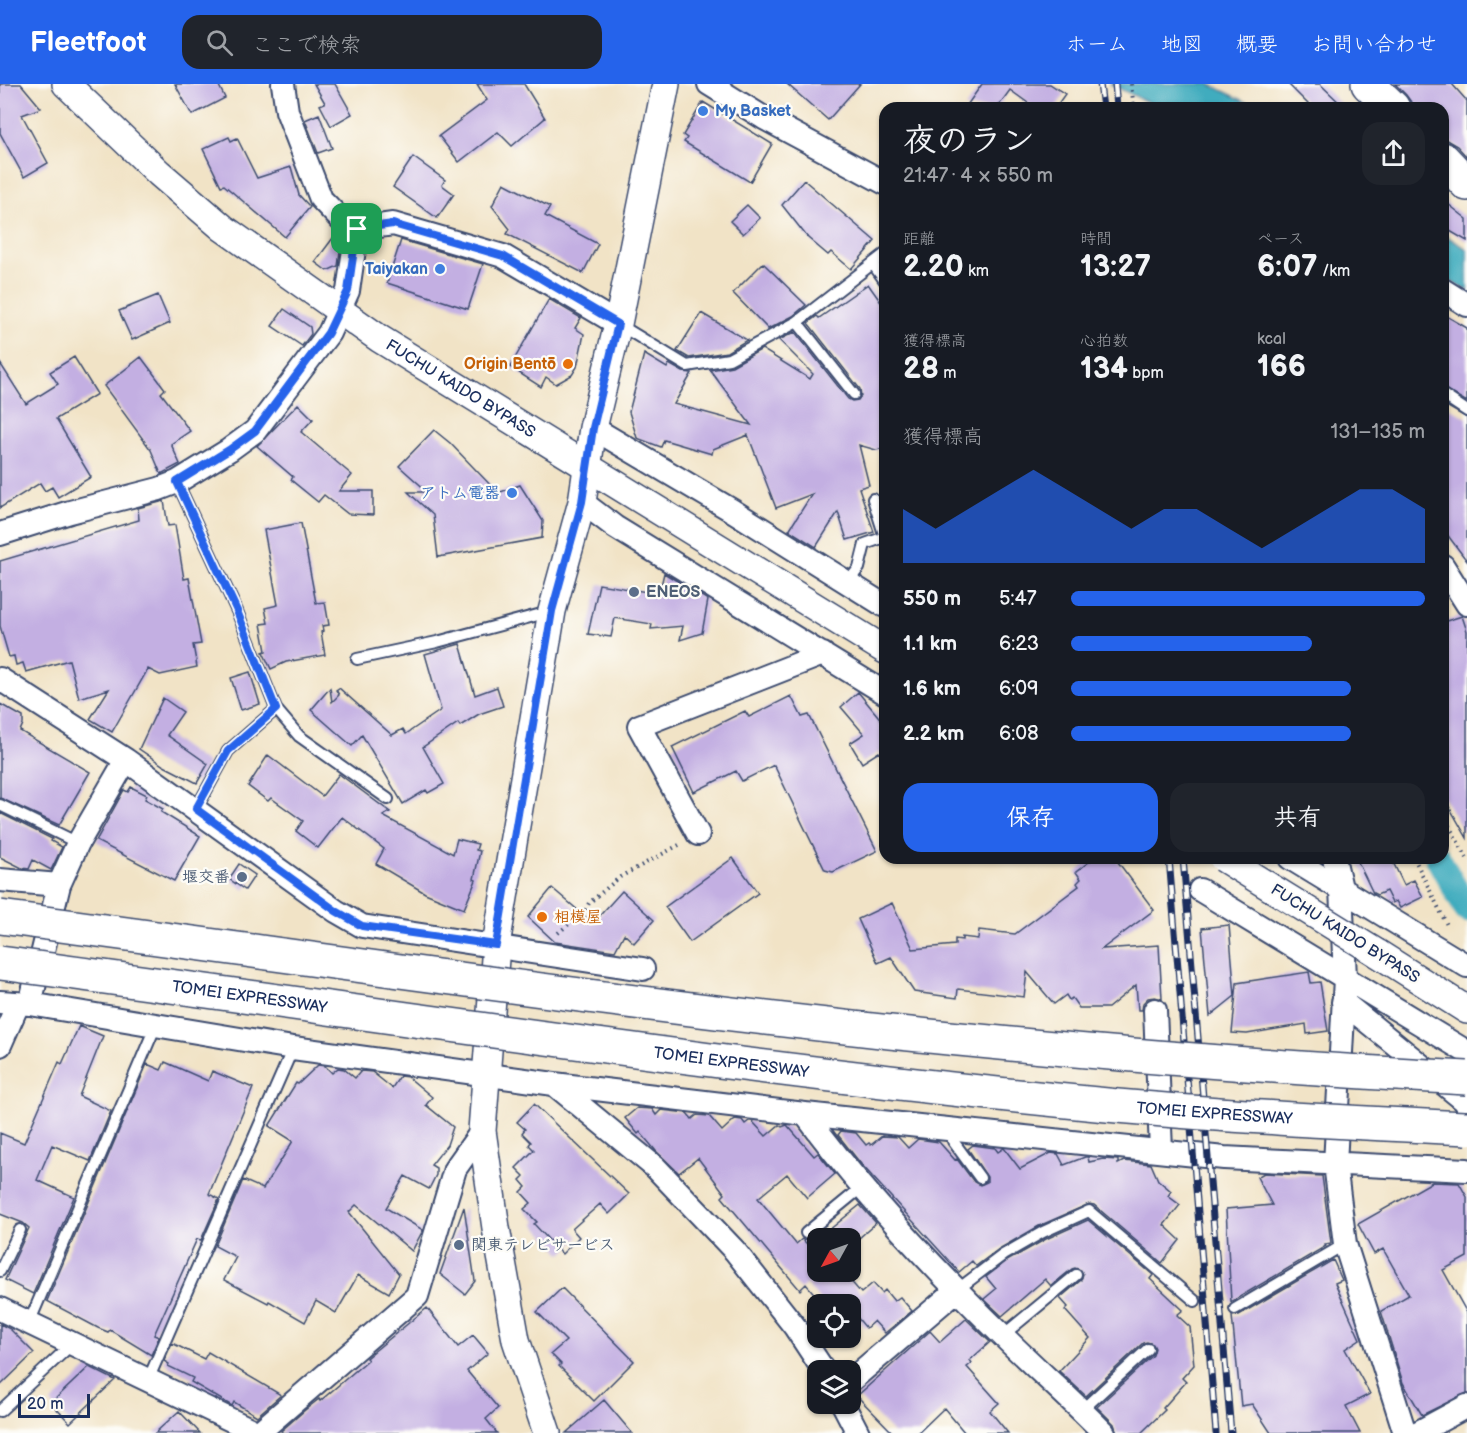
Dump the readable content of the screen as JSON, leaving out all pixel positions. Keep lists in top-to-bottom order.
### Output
{
  "streets": {
    "main road": ["TOMEI EXPRESSWAY"],
    "street": ["FUCHU KAIDO BYPASS"]
  },
  "places": [
    "My Basket",
    "Taiyakan",
    "Origin Bentō",
    "アトム電器",
    "ENEOS",
    "堰交番",
    "相模屋",
    "関東テレビサービス"
  ],
  "scale_bar": "20 m",
  "north": "bottom left",
  "page": {
    "header": "Fleetfoot",
    "search": "ここで検索",
    "nav": [
      "ホーム",
      "地図",
      "概要",
      "お問い合わせ"
    ],
    "heading": ["夜のラン", "21:47 · 4 × 550 m"],
    "stats": [
      ["距離", "2.20 km"],
      ["時間", "13:27"],
      ["ペース", "6:07 /km"],
      ["獲得標高", "28 m"],
      ["心拍数", "134 bpm"],
      ["kcal", "166"]
    ],
    "chart": ["獲得標高", "131–135 m"],
    "list": [
      {
        "name": "550 m",
        "note": "5:47"
      },
      {
        "name": "1.1 km",
        "note": "6:23"
      },
      {
        "name": "1.6 km",
        "note": "6:09"
      },
      {
        "name": "2.2 km",
        "note": "6:08"
      }
    ],
    "buttons": ["保存", "共有"],
    "scale": "20 m"
  }
}
